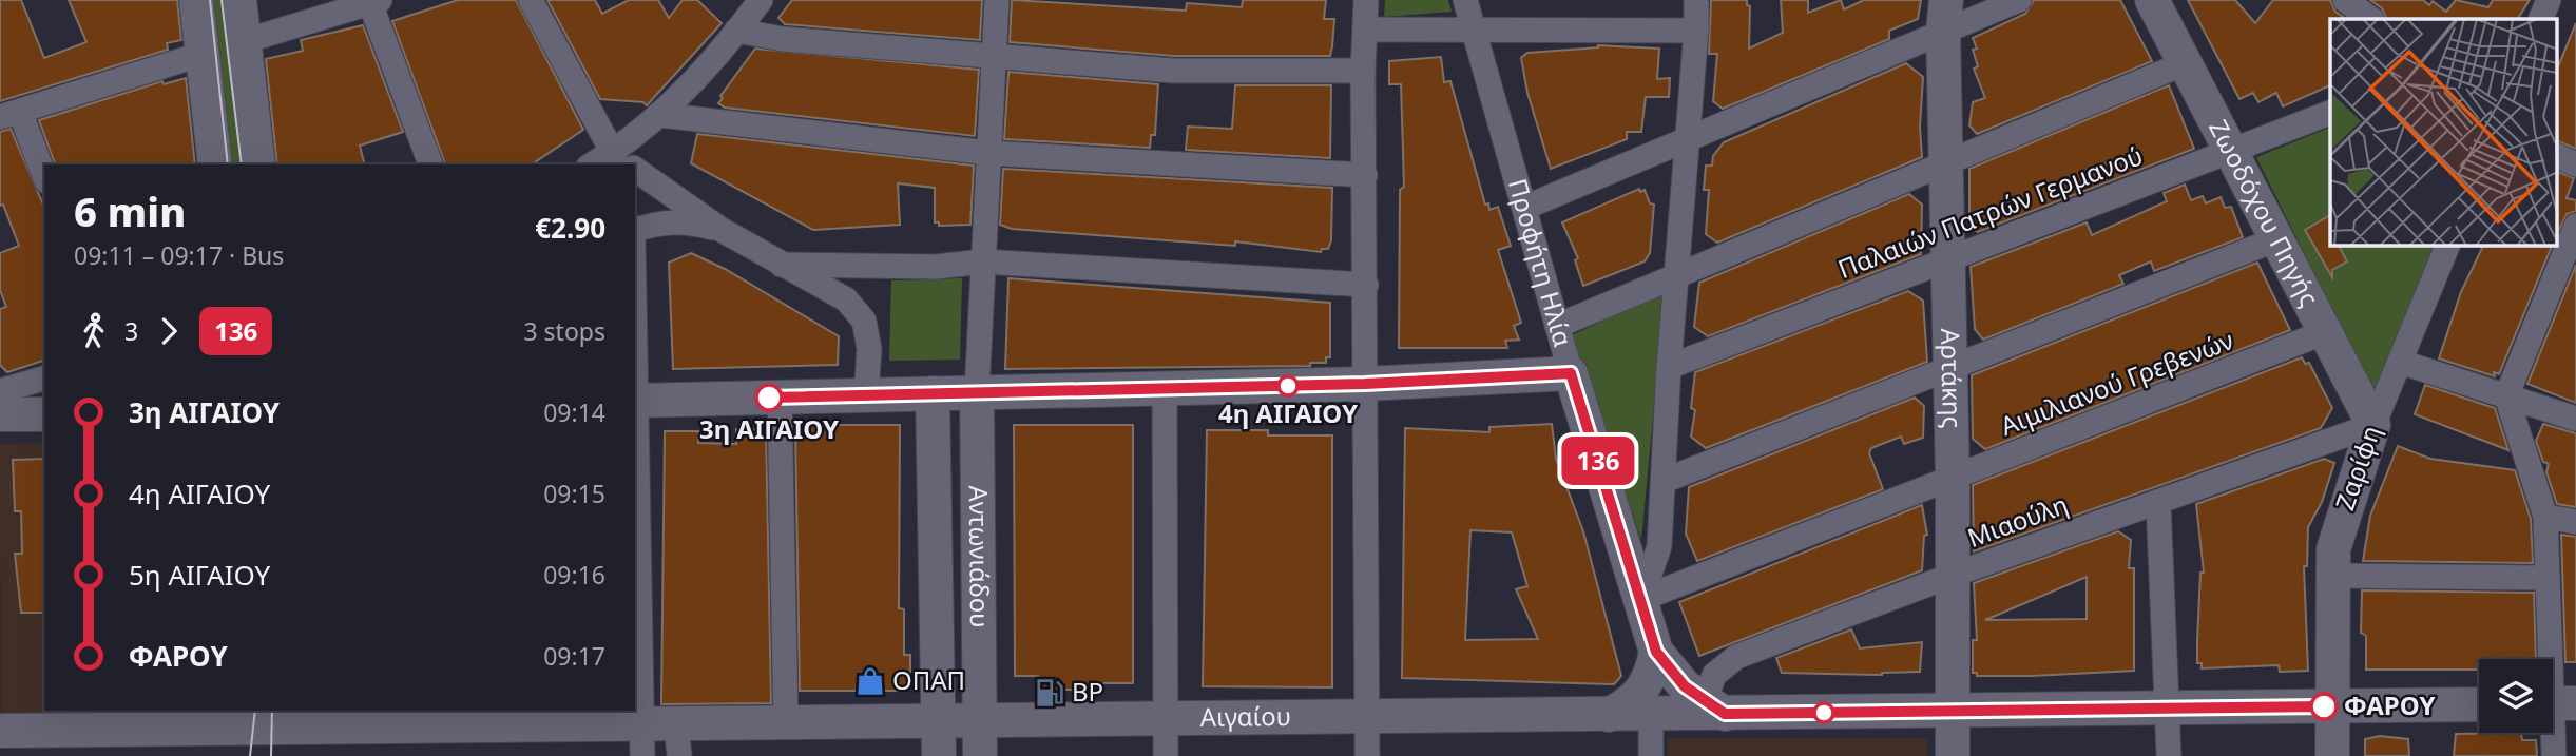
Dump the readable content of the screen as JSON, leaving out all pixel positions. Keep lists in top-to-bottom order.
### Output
{
  "streets": {
    "street": [
      "Ζωοδόχου Πηγής",
      "Παλαιών Πατρών Γερμανού",
      "Προφήτη Ηλία",
      "Αρτάκης",
      "Αιμιλιανού Γρεβενών",
      "Ζαρίφη",
      "Μιαούλη",
      "Αντωνιάδου",
      "Αιγαίου"
    ]
  },
  "crossings": [
    ["Ζωοδόχου Πηγής", "Παλαιών Πατρών Γερμανού"],
    ["Ζωοδόχου Πηγής", "Αιμιλιανού Γρεβενών"],
    ["Ζωοδόχου Πηγής", "Ζαρίφη"],
    ["Ζωοδόχου Πηγής", "Μιαούλη"],
    ["Παλαιών Πατρών Γερμανού", "Αρτάκης"],
    ["Προφήτη Ηλία", "Αιμιλιανού Γρεβενών"],
    ["Προφήτη Ηλία", "Μιαούλη"],
    ["Προφήτη Ηλία", "Αιγαίου"],
    ["Αρτάκης", "Αιμιλιανού Γρεβενών"],
    ["Αρτάκης", "Μιαούλη"],
    ["Αρτάκης", "Αιγαίου"],
    ["Ζαρίφη", "Μιαούλη"],
    ["Ζαρίφη", "Αιγαίου"],
    ["Μιαούλη", "Αιγαίου"],
    ["Αντωνιάδου", "Αιγαίου"]
  ],
  "places": {
    "other": ["4η ΑΙΓΑΙΟΥ", "3η ΑΙΓΑΙΟΥ", "ΦΑΡΟΥ"],
    "shop": ["ΟΠΑΠ"],
    "fuel station": ["BP"]
  },
  "lines": ["bus line 136"],
  "page": {
    "on_map": "136",
    "heading": ["6 min", "09:11 – 09:17 · Bus", "€2.90"],
    "legs": ["3", "136", "3 stops"],
    "list": [
      {
        "name": "3η ΑΙΓΑΙΟΥ",
        "value": "09:14"
      },
      {
        "name": "4η ΑΙΓΑΙΟΥ",
        "value": "09:15"
      },
      {
        "name": "5η ΑΙΓΑΙΟΥ",
        "value": "09:16"
      },
      {
        "name": "ΦΑΡΟΥ",
        "value": "09:17"
      }
    ]
  }
}
